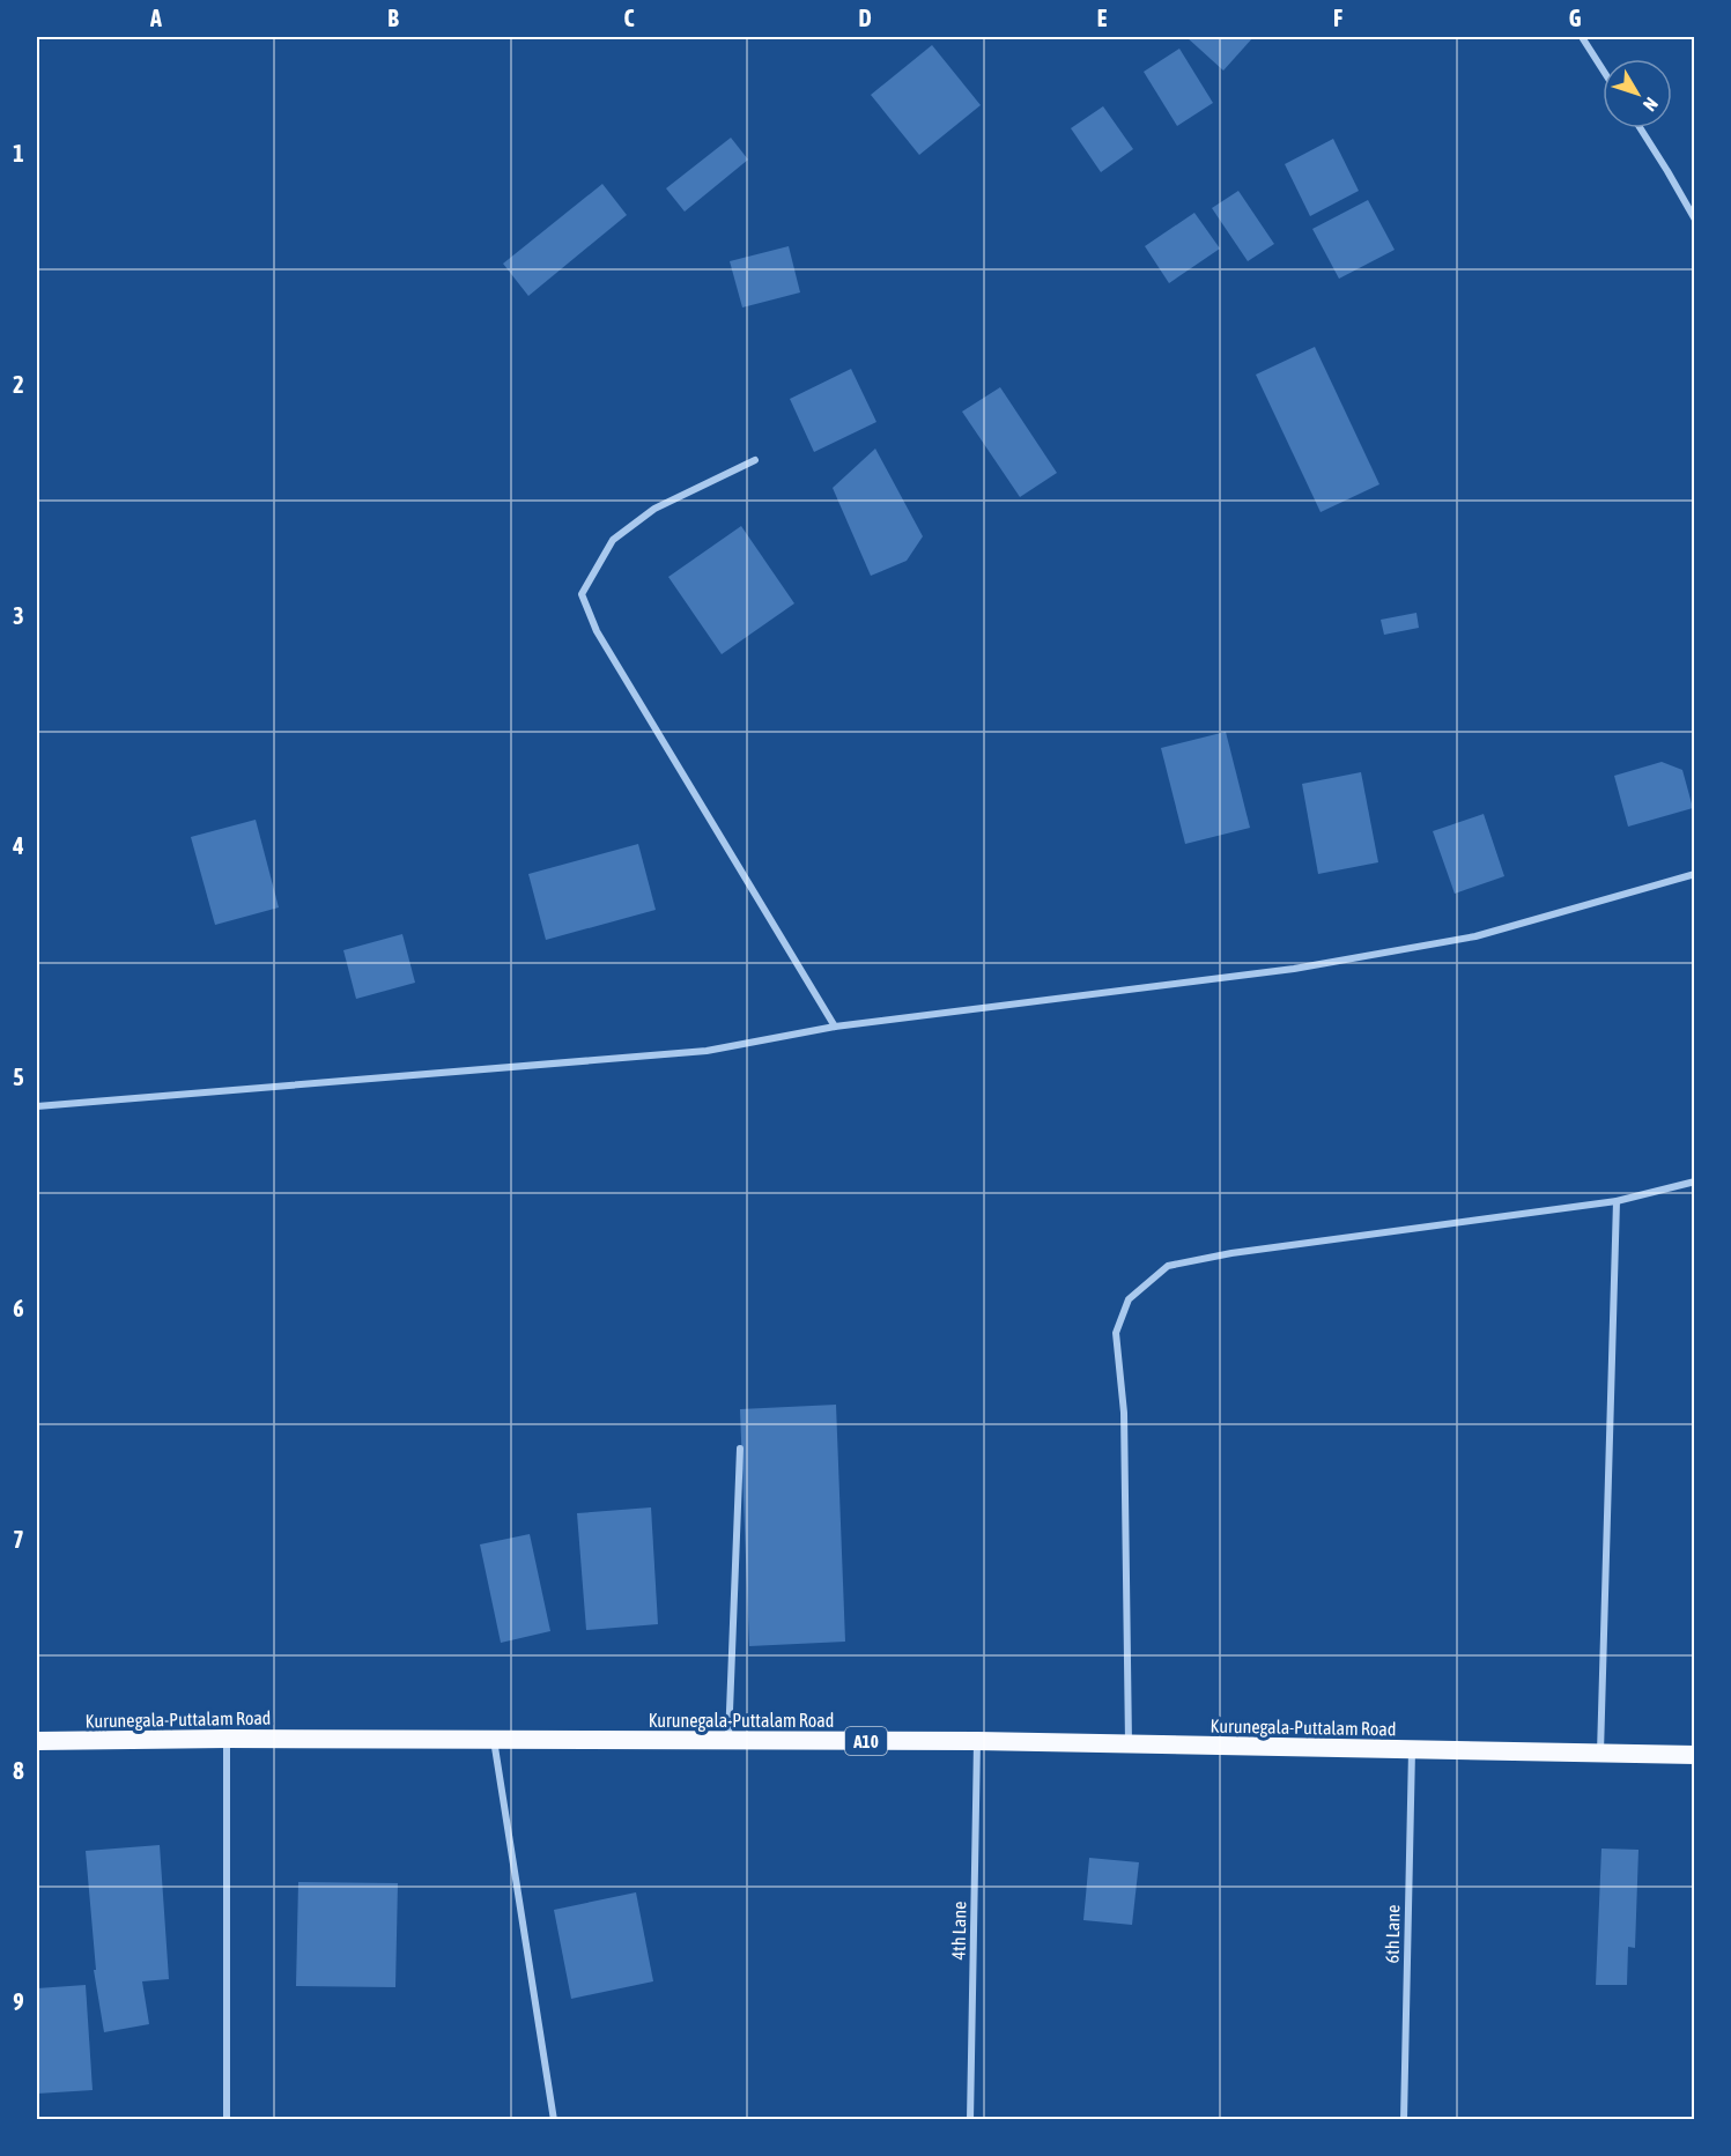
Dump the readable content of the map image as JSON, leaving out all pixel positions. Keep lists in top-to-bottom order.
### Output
{
  "streets": {
    "highway": ["Kurunegala-Puttalam Road", "A10"],
    "street": ["4th Lane", "6th Lane"]
  },
  "crossings": [
    ["Kurunegala-Puttalam Road", "4th Lane"],
    ["Kurunegala-Puttalam Road", "6th Lane"]
  ],
  "north": "bottom right",
  "grid": {
    "columns": [
      "A",
      "B",
      "C",
      "D",
      "E",
      "F",
      "G"
    ],
    "rows": [
      "1",
      "2",
      "3",
      "4",
      "5",
      "6",
      "7",
      "8",
      "9"
    ]
  }
}
